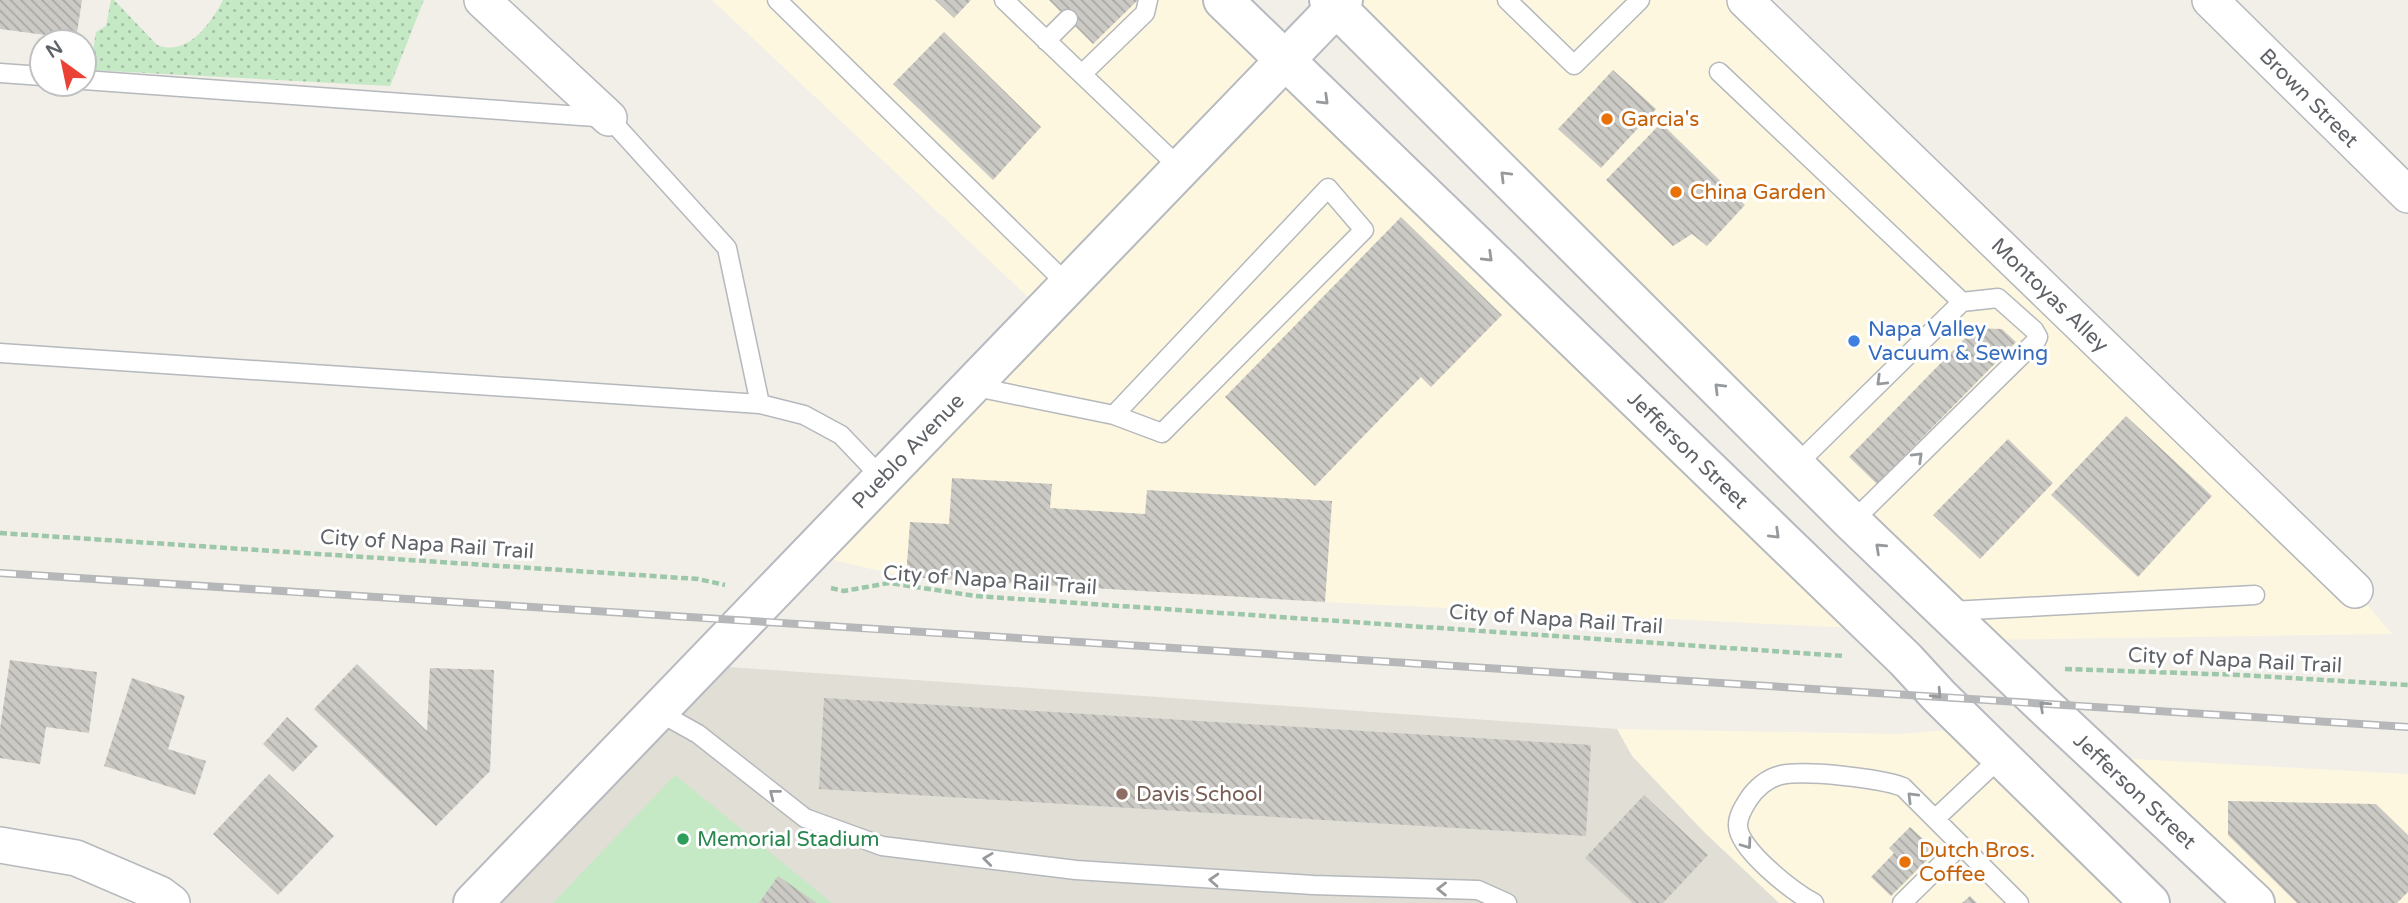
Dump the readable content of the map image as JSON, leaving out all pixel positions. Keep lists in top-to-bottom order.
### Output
{
  "streets": {
    "main road": ["Jefferson Street", "Pueblo Avenue"],
    "street": ["Brown Street", "Montoyas Alley"],
    "path": ["City of Napa Rail Trail"]
  },
  "crossings": [
    ["Jefferson Street", "Pueblo Avenue"],
    ["Pueblo Avenue", "City of Napa Rail Trail"]
  ],
  "places": [
    "Garcia's",
    "China Garden",
    "Napa Valley Vacuum & Sewing",
    "Davis School",
    "Memorial Stadium",
    "Dutch Bros. Coffee"
  ],
  "north": "top left"
}
